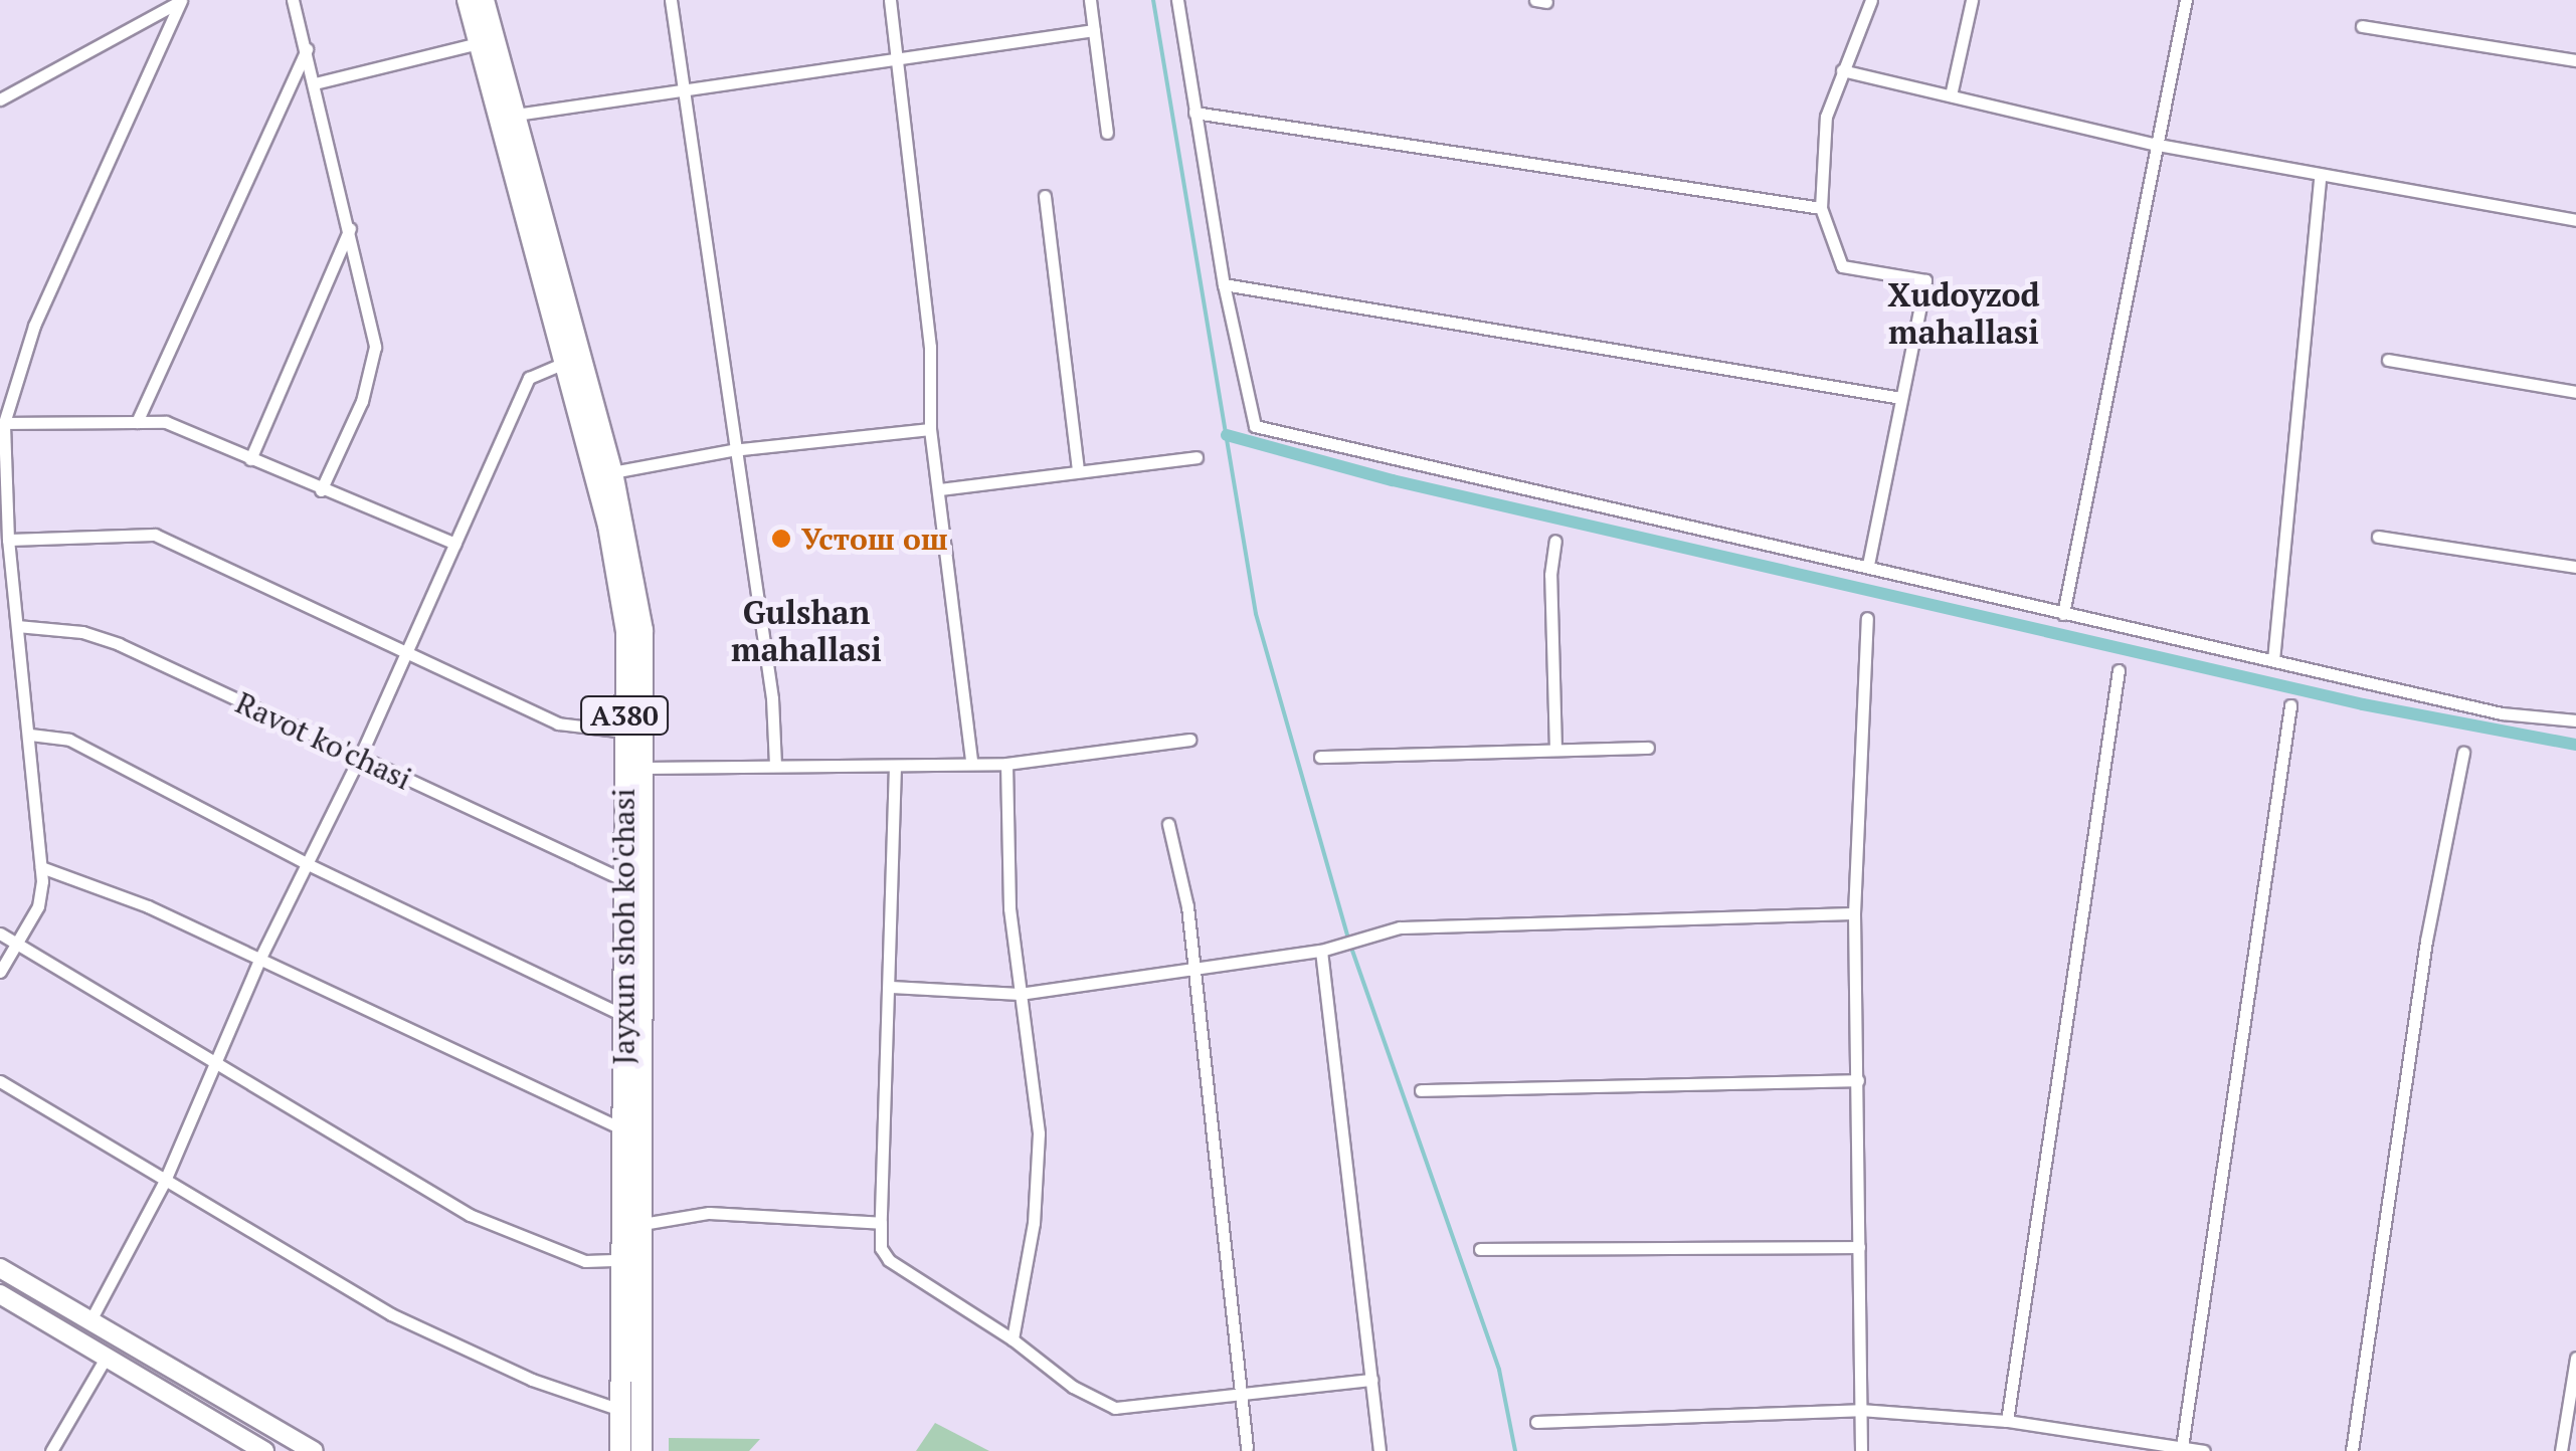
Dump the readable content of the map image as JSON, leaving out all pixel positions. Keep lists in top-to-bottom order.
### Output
{
  "streets": {
    "highway": ["A380", "Jayxun shoh ko'chasi"],
    "street": ["Ravot ko'chasi"]
  },
  "crossings": [
    ["Ravot ko'chasi", "Jayxun shoh ko'chasi"]
  ],
  "districts": ["Xudoyzod mahallasi", "Gulshan mahallasi"],
  "places": ["Устош ош"]
}
